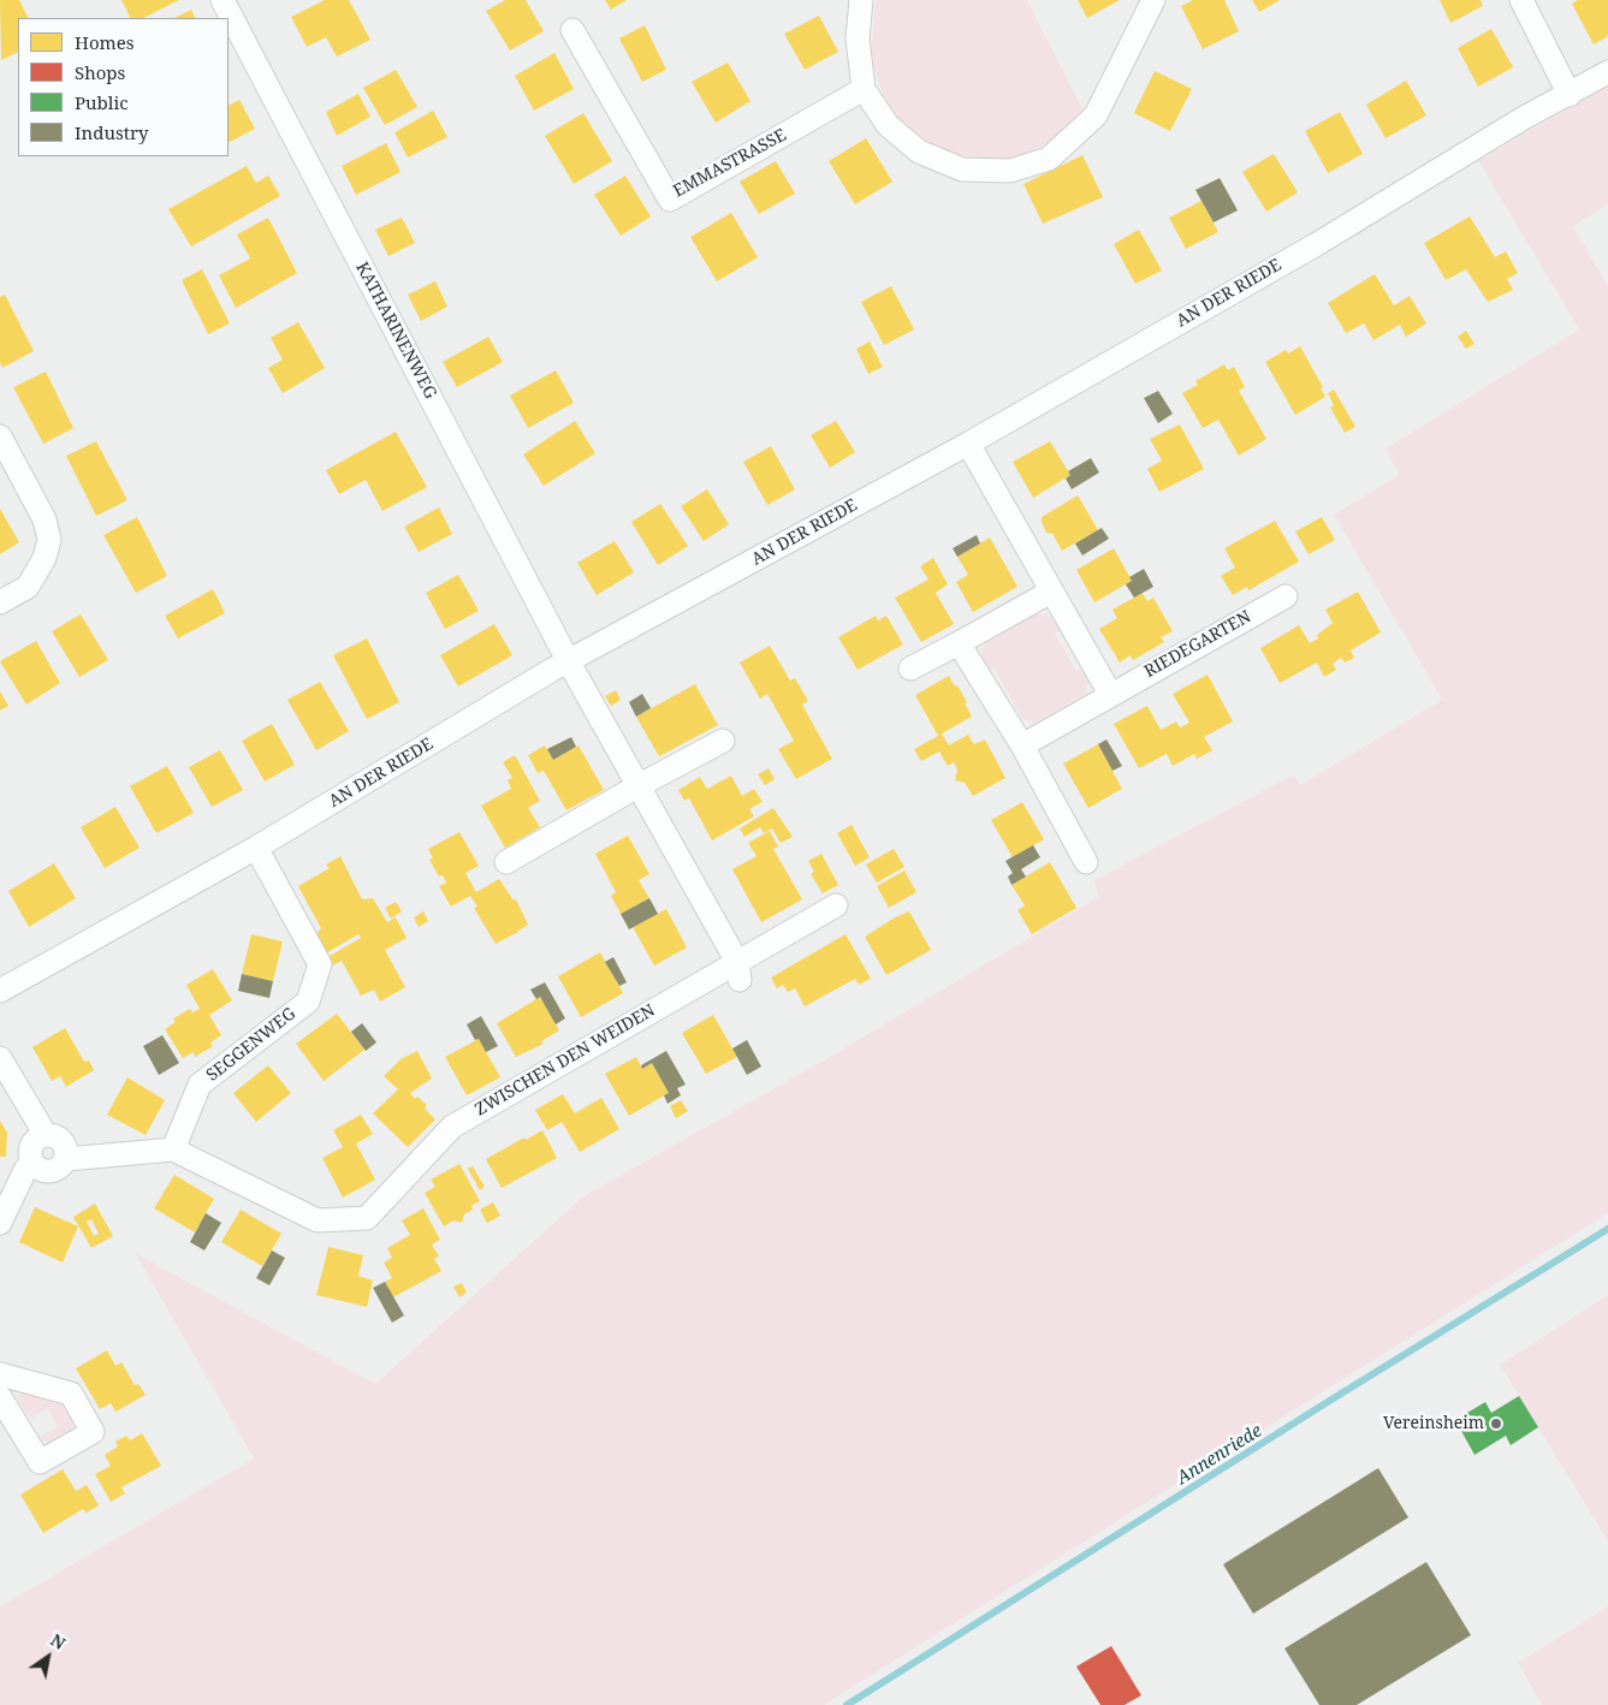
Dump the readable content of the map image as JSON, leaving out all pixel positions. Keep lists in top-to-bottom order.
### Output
{
  "streets": {
    "street": [
      "EMMASTRASSE",
      "AN DER RIEDE",
      "KATHARINENWEG",
      "RIEDEGARTEN",
      "SEGGENWEG",
      "ZWISCHEN DEN WEIDEN"
    ]
  },
  "crossings": [
    ["AN DER RIEDE", "KATHARINENWEG"],
    ["AN DER RIEDE", "SEGGENWEG"],
    ["SEGGENWEG", "ZWISCHEN DEN WEIDEN"]
  ],
  "water": ["Annenriede"],
  "places": ["Vereinsheim"],
  "legend": [
    "Homes",
    "Shops",
    "Public",
    "Industry"
  ],
  "north": "top right"
}
